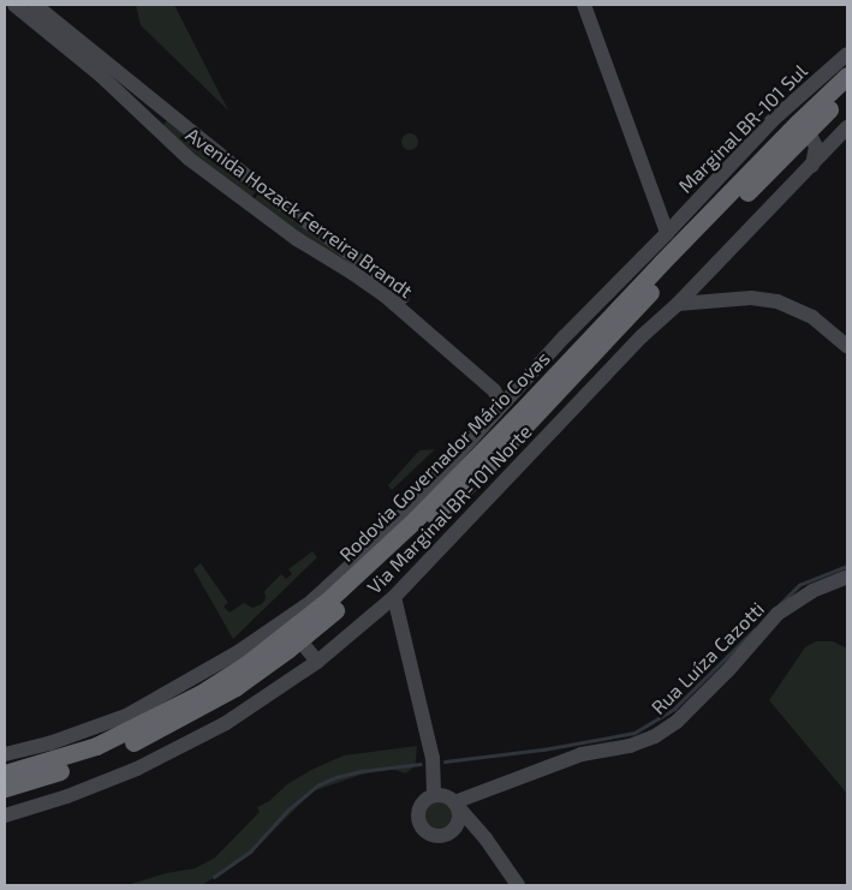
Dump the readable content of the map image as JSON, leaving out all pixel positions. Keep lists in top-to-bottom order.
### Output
{
  "streets": {
    "highway": ["Rodovia Governador Mário Covas"],
    "street": [
      "Marginal BR-101 Sul",
      "Avenida Hozack Ferreira Brandt",
      "Via Marginal BR-101 Norte",
      "Rua Luíza Cazotti"
    ]
  },
  "crossings": [
    ["Marginal BR-101 Sul", "Avenida Hozack Ferreira Brandt"],
    ["Marginal BR-101 Sul", "Rodovia Governador Mário Covas"]
  ]
}
